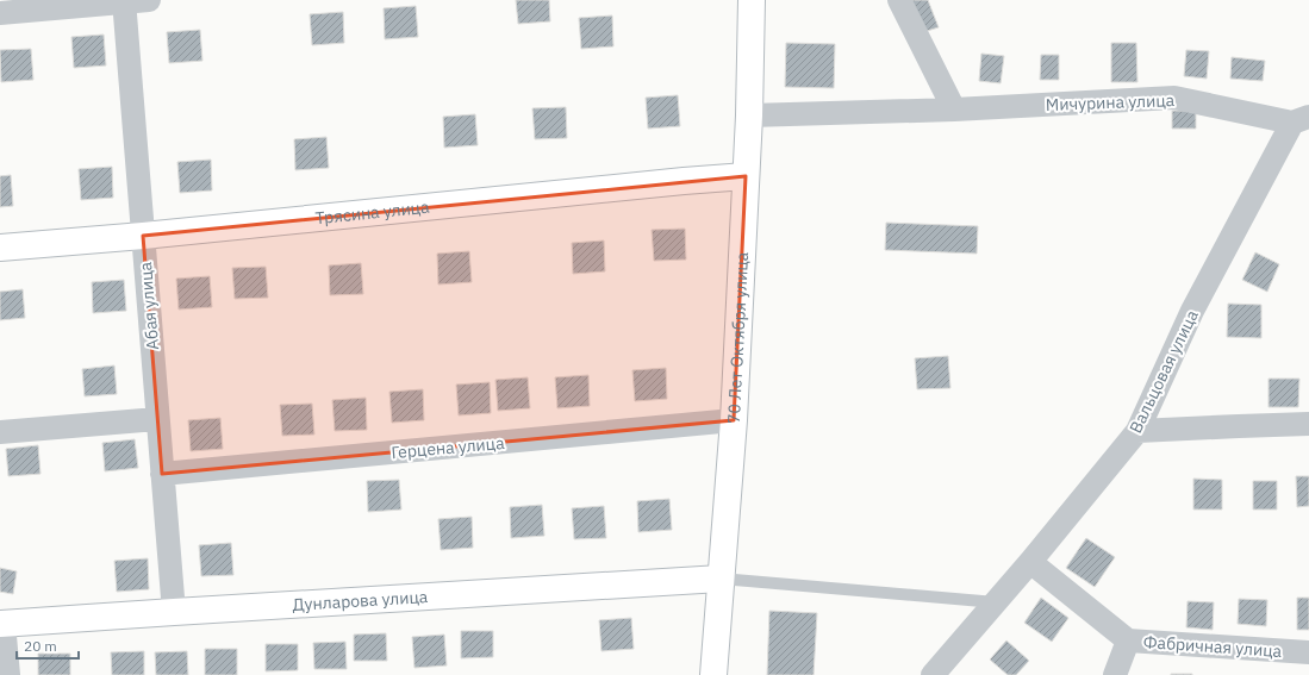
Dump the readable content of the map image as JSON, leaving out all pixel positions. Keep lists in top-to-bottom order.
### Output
{
  "streets": {
    "street": [
      "Мичурина улица",
      "Трясина улица",
      "Абая улица",
      "70 Лет Октября улица",
      "Вальцовая улица",
      "Герцена улица",
      "Дунларова улица",
      "Фабричная улица"
    ]
  },
  "crossings": [
    ["Мичурина улица", "70 Лет Октября улица"],
    ["Мичурина улица", "Вальцовая улица"],
    ["Трясина улица", "Абая улица"],
    ["Трясина улица", "70 Лет Октября улица"],
    ["Абая улица", "Герцена улица"],
    ["Абая улица", "Дунларова улица"],
    ["70 Лет Октября улица", "Герцена улица"],
    ["70 Лет Октября улица", "Дунларова улица"],
    ["Вальцовая улица", "Фабричная улица"]
  ],
  "scale_bar": "20 m"
}
